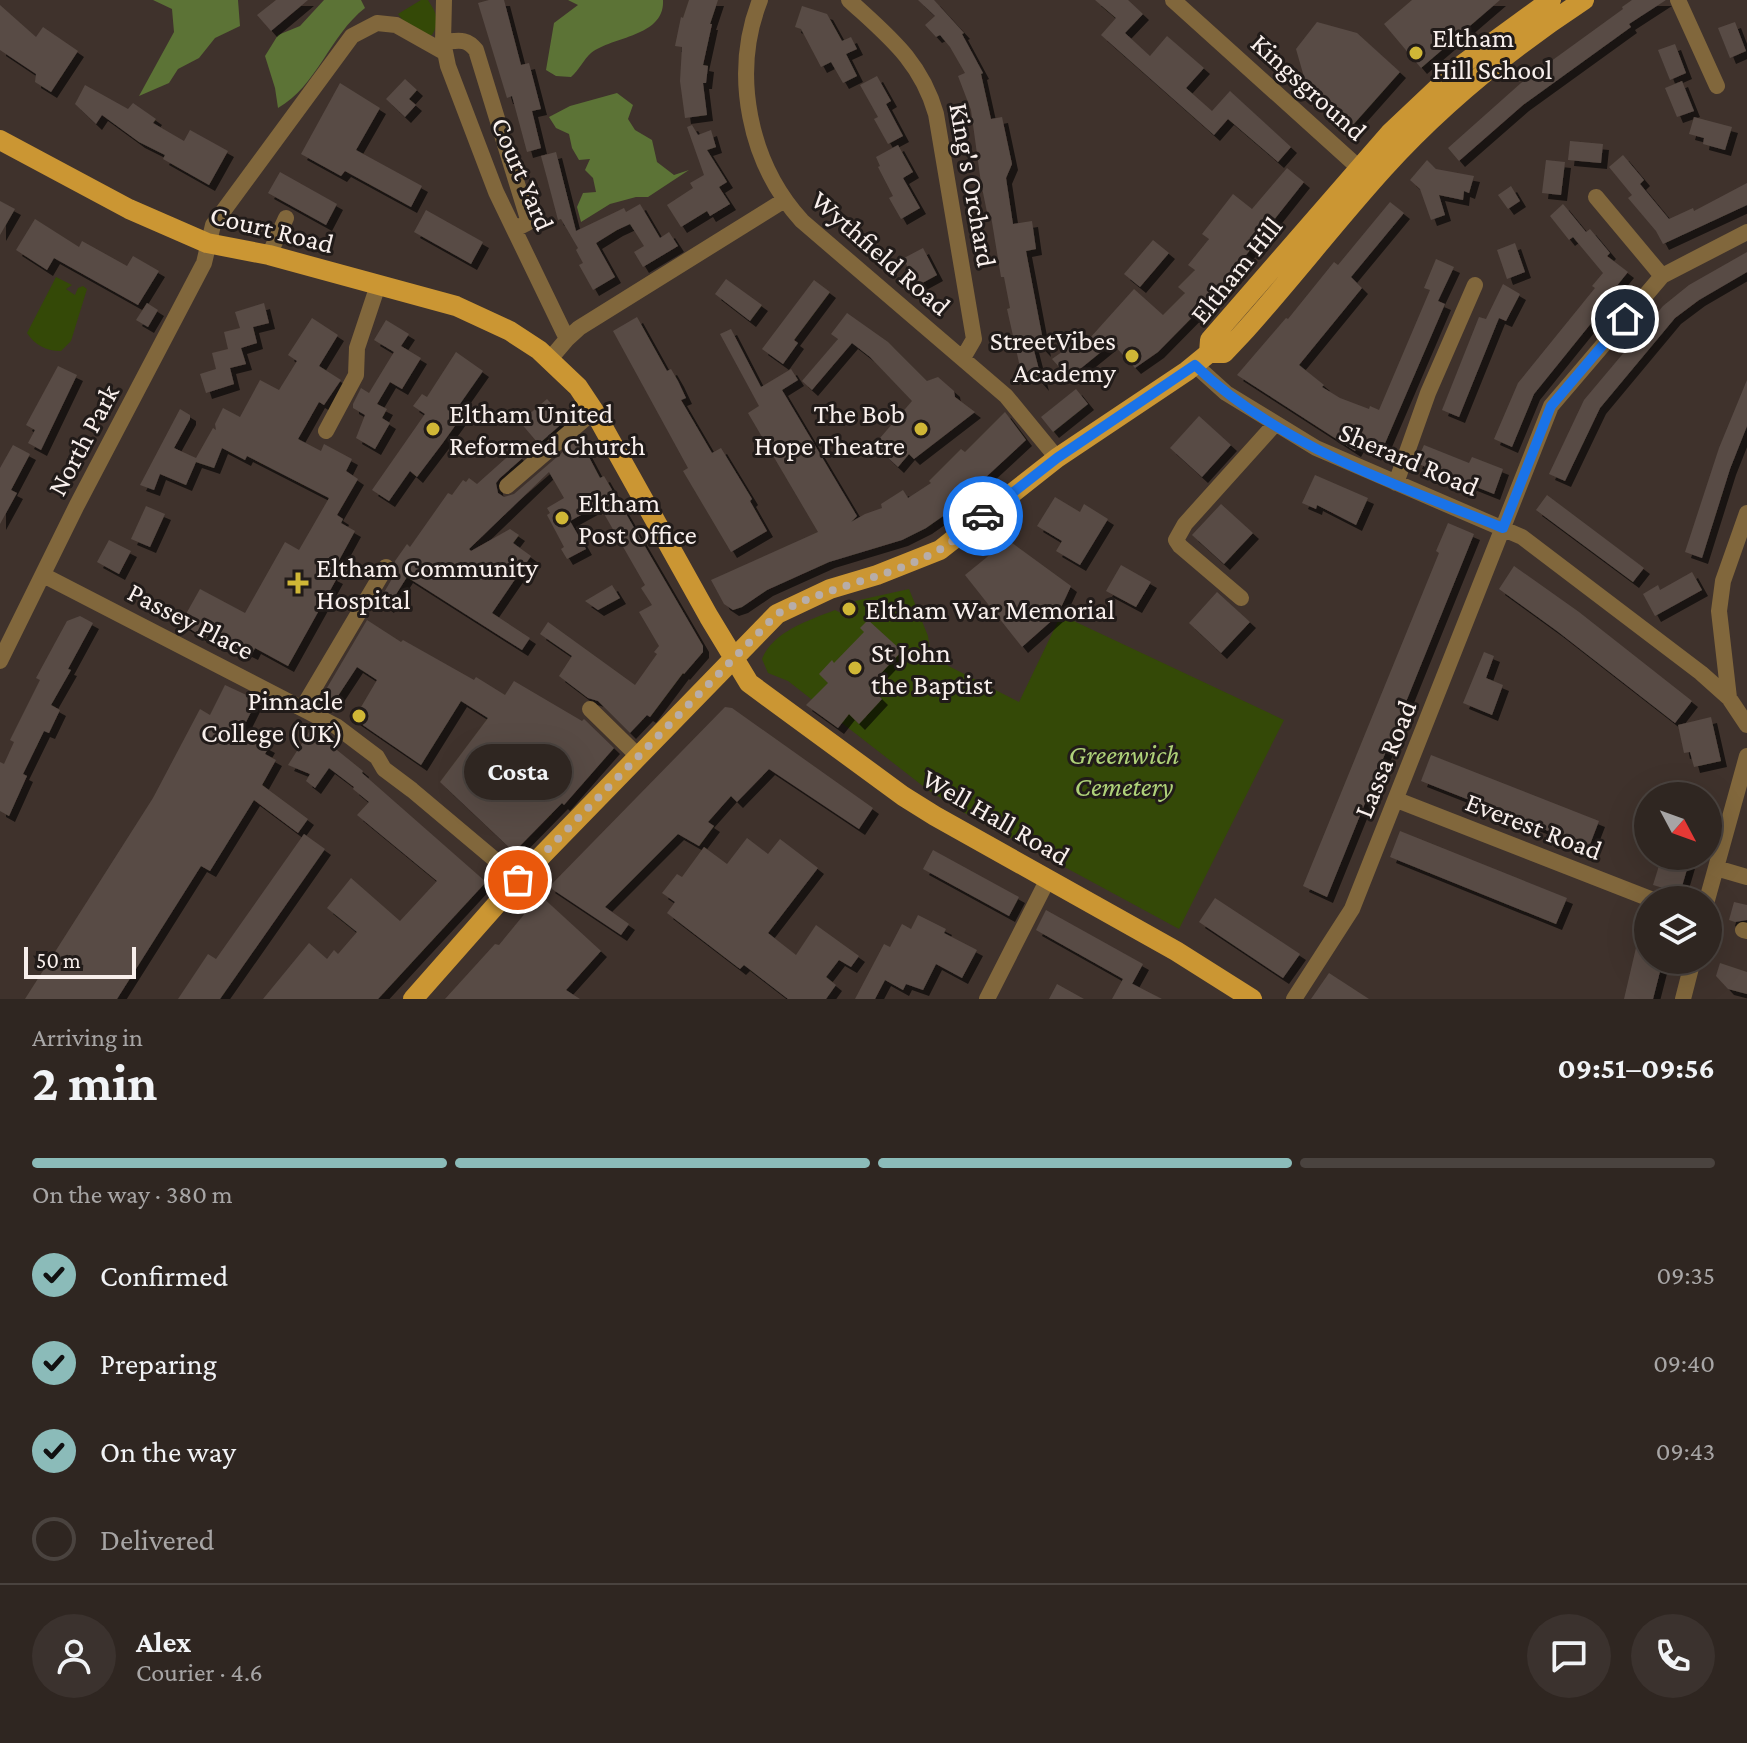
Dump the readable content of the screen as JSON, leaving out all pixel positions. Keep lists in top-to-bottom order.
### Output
{
  "streets": {
    "main road": ["Court Road", "Eltham Hill", "Well Hall Road"],
    "street": [
      "Kingsground",
      "Court Yard",
      "King's Orchard",
      "Wythfield Road",
      "North Park",
      "Sherard Road",
      "Passey Place",
      "Lassa Road",
      "Everest Road"
    ]
  },
  "crossings": [
    ["Kingsground", "Eltham Hill"],
    ["Court Yard", "Wythfield Road"],
    ["Court Yard", "North Park"],
    ["King's Orchard", "Wythfield Road"],
    ["Court Road", "North Park"],
    ["Wythfield Road", "Eltham Hill"],
    ["Eltham Hill", "Sherard Road"],
    ["Eltham Hill", "Well Hall Road"],
    ["North Park", "Passey Place"],
    ["Sherard Road", "Lassa Road"],
    ["Lassa Road", "Everest Road"]
  ],
  "parks": ["Greenwich Cemetery"],
  "places": {
    "other": [
      "Eltham Hill School",
      "StreetVibes Academy",
      "Eltham United Reformed Church",
      "The Bob Hope Theatre",
      "Eltham Post Office",
      "Eltham War Memorial",
      "St John the Baptist",
      "Pinnacle College (UK)",
      "Costa"
    ],
    "health": ["Eltham Community Hospital"]
  },
  "scale_bar": "50 m",
  "north": "bottom right",
  "page": {
    "bubble": "Costa",
    "scale": "50 m",
    "heading": ["2 min", "Arriving in", "09:51–09:56"],
    "panel": ["Alex", "Courier · 4.6"],
    "bar": "On the way · 380 m",
    "list": [
      ["Confirmed", "09:35"],
      ["Preparing", "09:40"],
      ["On the way", "09:43"],
      "Delivered"
    ]
  }
}
